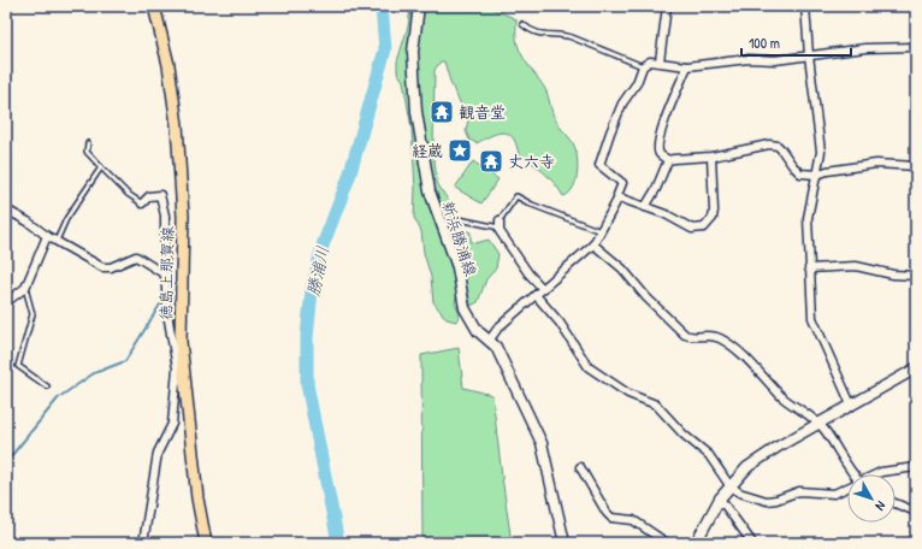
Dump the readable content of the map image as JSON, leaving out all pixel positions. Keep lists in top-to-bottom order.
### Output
{
  "streets": {
    "main road": ["新浜勝浦線", "徳島上那賀線"]
  },
  "water": ["勝浦川"],
  "places": {
    "temple": ["観音堂", "丈六寺"],
    "place": ["経蔵"]
  },
  "scale_bar": "100 m",
  "north": "bottom right"
}
